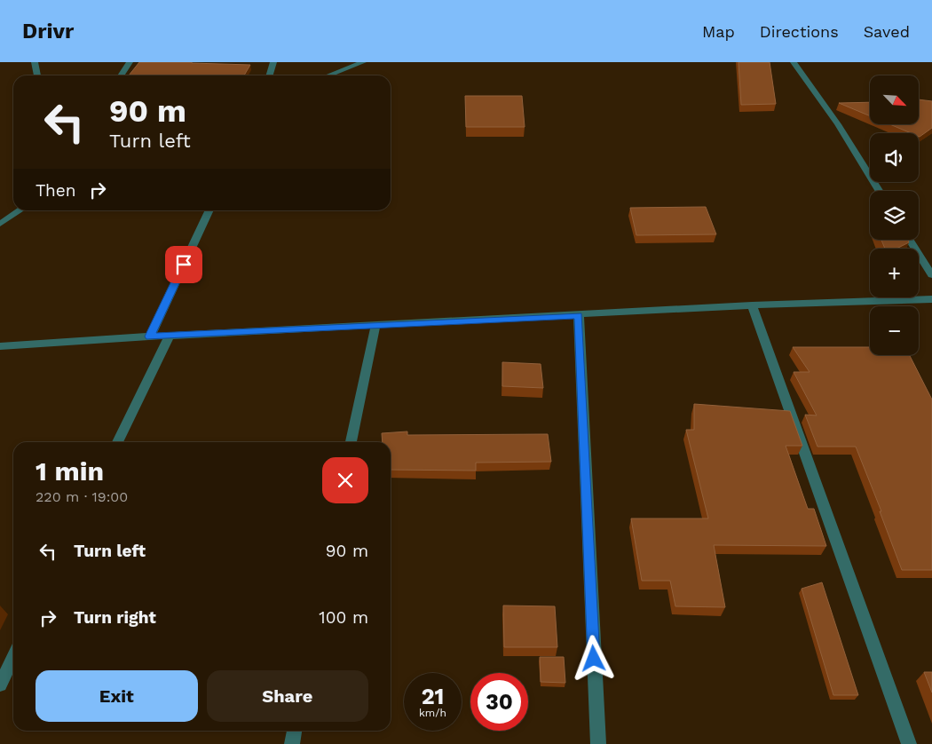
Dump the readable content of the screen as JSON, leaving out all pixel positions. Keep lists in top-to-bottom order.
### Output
{
  "north": "bottom right",
  "page": {
    "header": "Drivr",
    "nav": ["Map", "Directions", "Saved"],
    "map_buttons": ["+", "−"],
    "turn": ["90 m", "Turn left"],
    "then": "Then",
    "heading": ["1 min", "220 m · 19:00"],
    "list": [
      {
        "name": "Turn left",
        "value": "90 m"
      },
      {
        "name": "Turn right",
        "value": "100 m"
      }
    ],
    "buttons": ["Exit", "Share"],
    "speed": "21 km/h",
    "limit": "30"
  }
}
